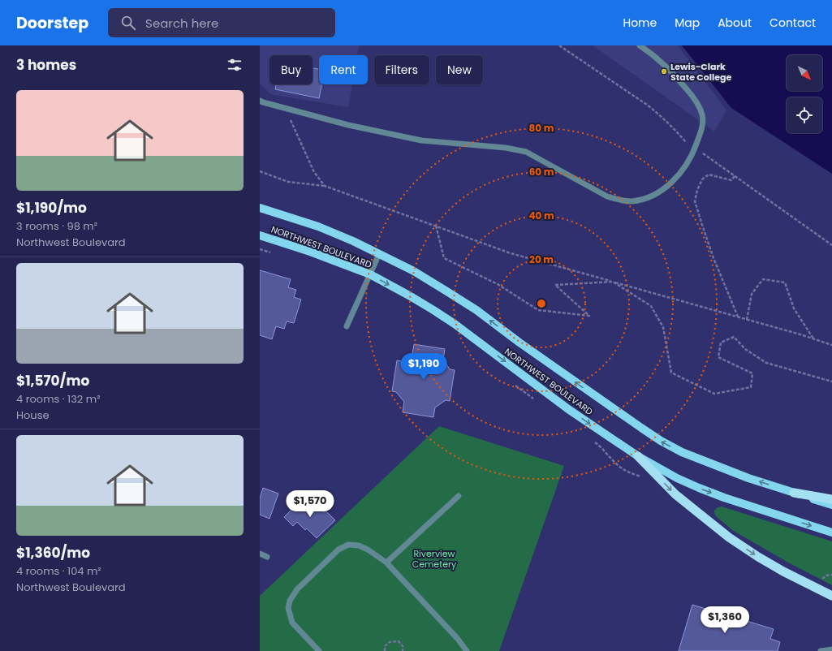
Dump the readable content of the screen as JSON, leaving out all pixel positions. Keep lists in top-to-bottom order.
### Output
{
  "streets": {
    "main road": ["NORTHWEST BOULEVARD"]
  },
  "parks": ["Riverview Cemetery"],
  "places": ["Lewis-Clark State College"],
  "north": "bottom right",
  "page": {
    "header": "Doorstep",
    "search": "Search here",
    "nav": [
      "Home",
      "Map",
      "About",
      "Contact"
    ],
    "heading": "3 homes",
    "chip": [
      "Buy",
      "Rent",
      "Filters",
      "New"
    ],
    "list": [
      {
        "name": "$1,190/mo",
        "note": "3 rooms · 98 m² · Northwest Boulevard"
      },
      {
        "name": "$1,570/mo",
        "note": "4 rooms · 132 m² · House"
      },
      {
        "name": "$1,360/mo",
        "note": "4 rooms · 104 m² · Northwest Boulevard"
      }
    ],
    "price": ["$1,190", "$1,570", "$1,360"]
  },
  "rings": [
    "80 m",
    "60 m",
    "40 m",
    "20 m"
  ]
}
